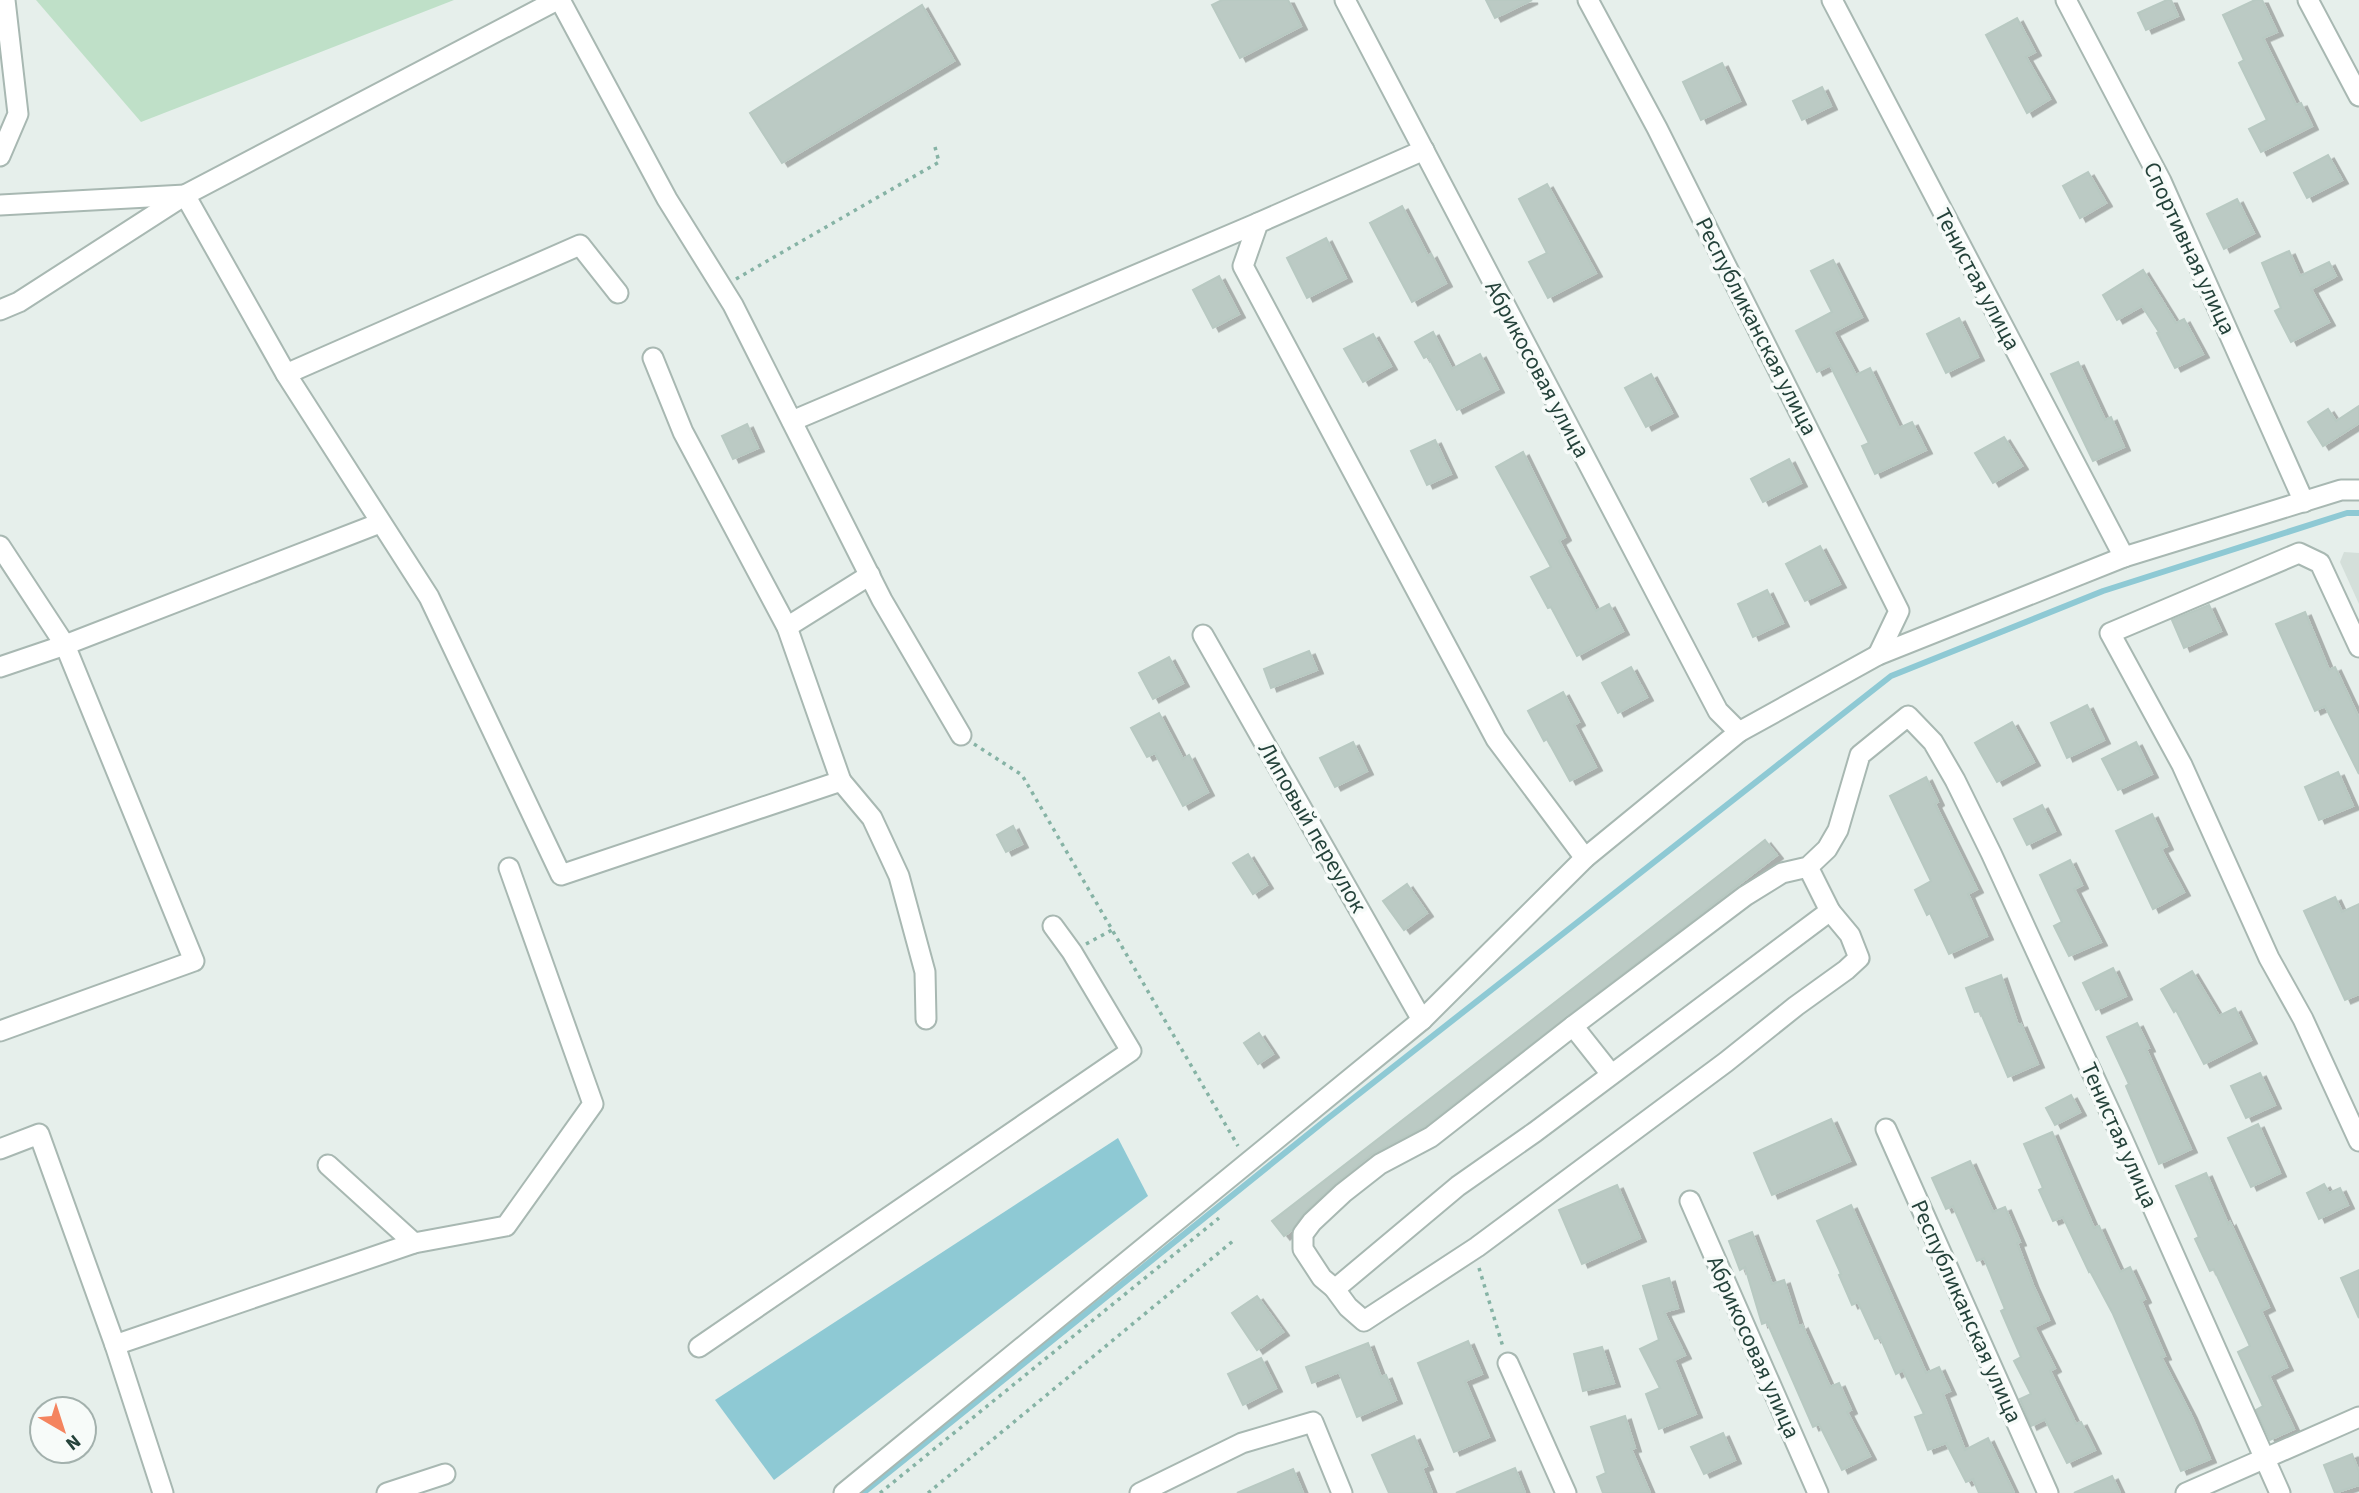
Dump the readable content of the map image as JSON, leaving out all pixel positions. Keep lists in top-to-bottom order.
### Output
{
  "streets": {
    "street": [
      "Спортивная улица",
      "Тенистая улица",
      "Республиканская улица",
      "Абрикосовая улица",
      "Липовый переулок"
    ]
  },
  "north": "bottom right"
}
